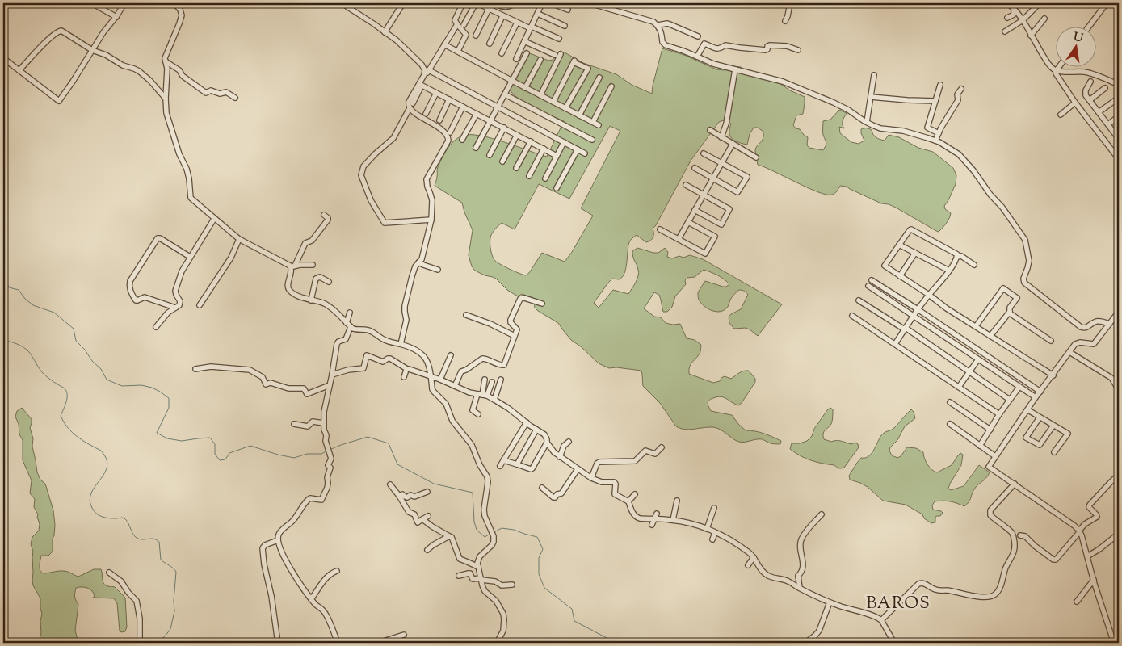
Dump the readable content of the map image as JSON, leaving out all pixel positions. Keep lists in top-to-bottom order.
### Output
{
  "districts": ["BAROS"],
  "north": "top"
}
